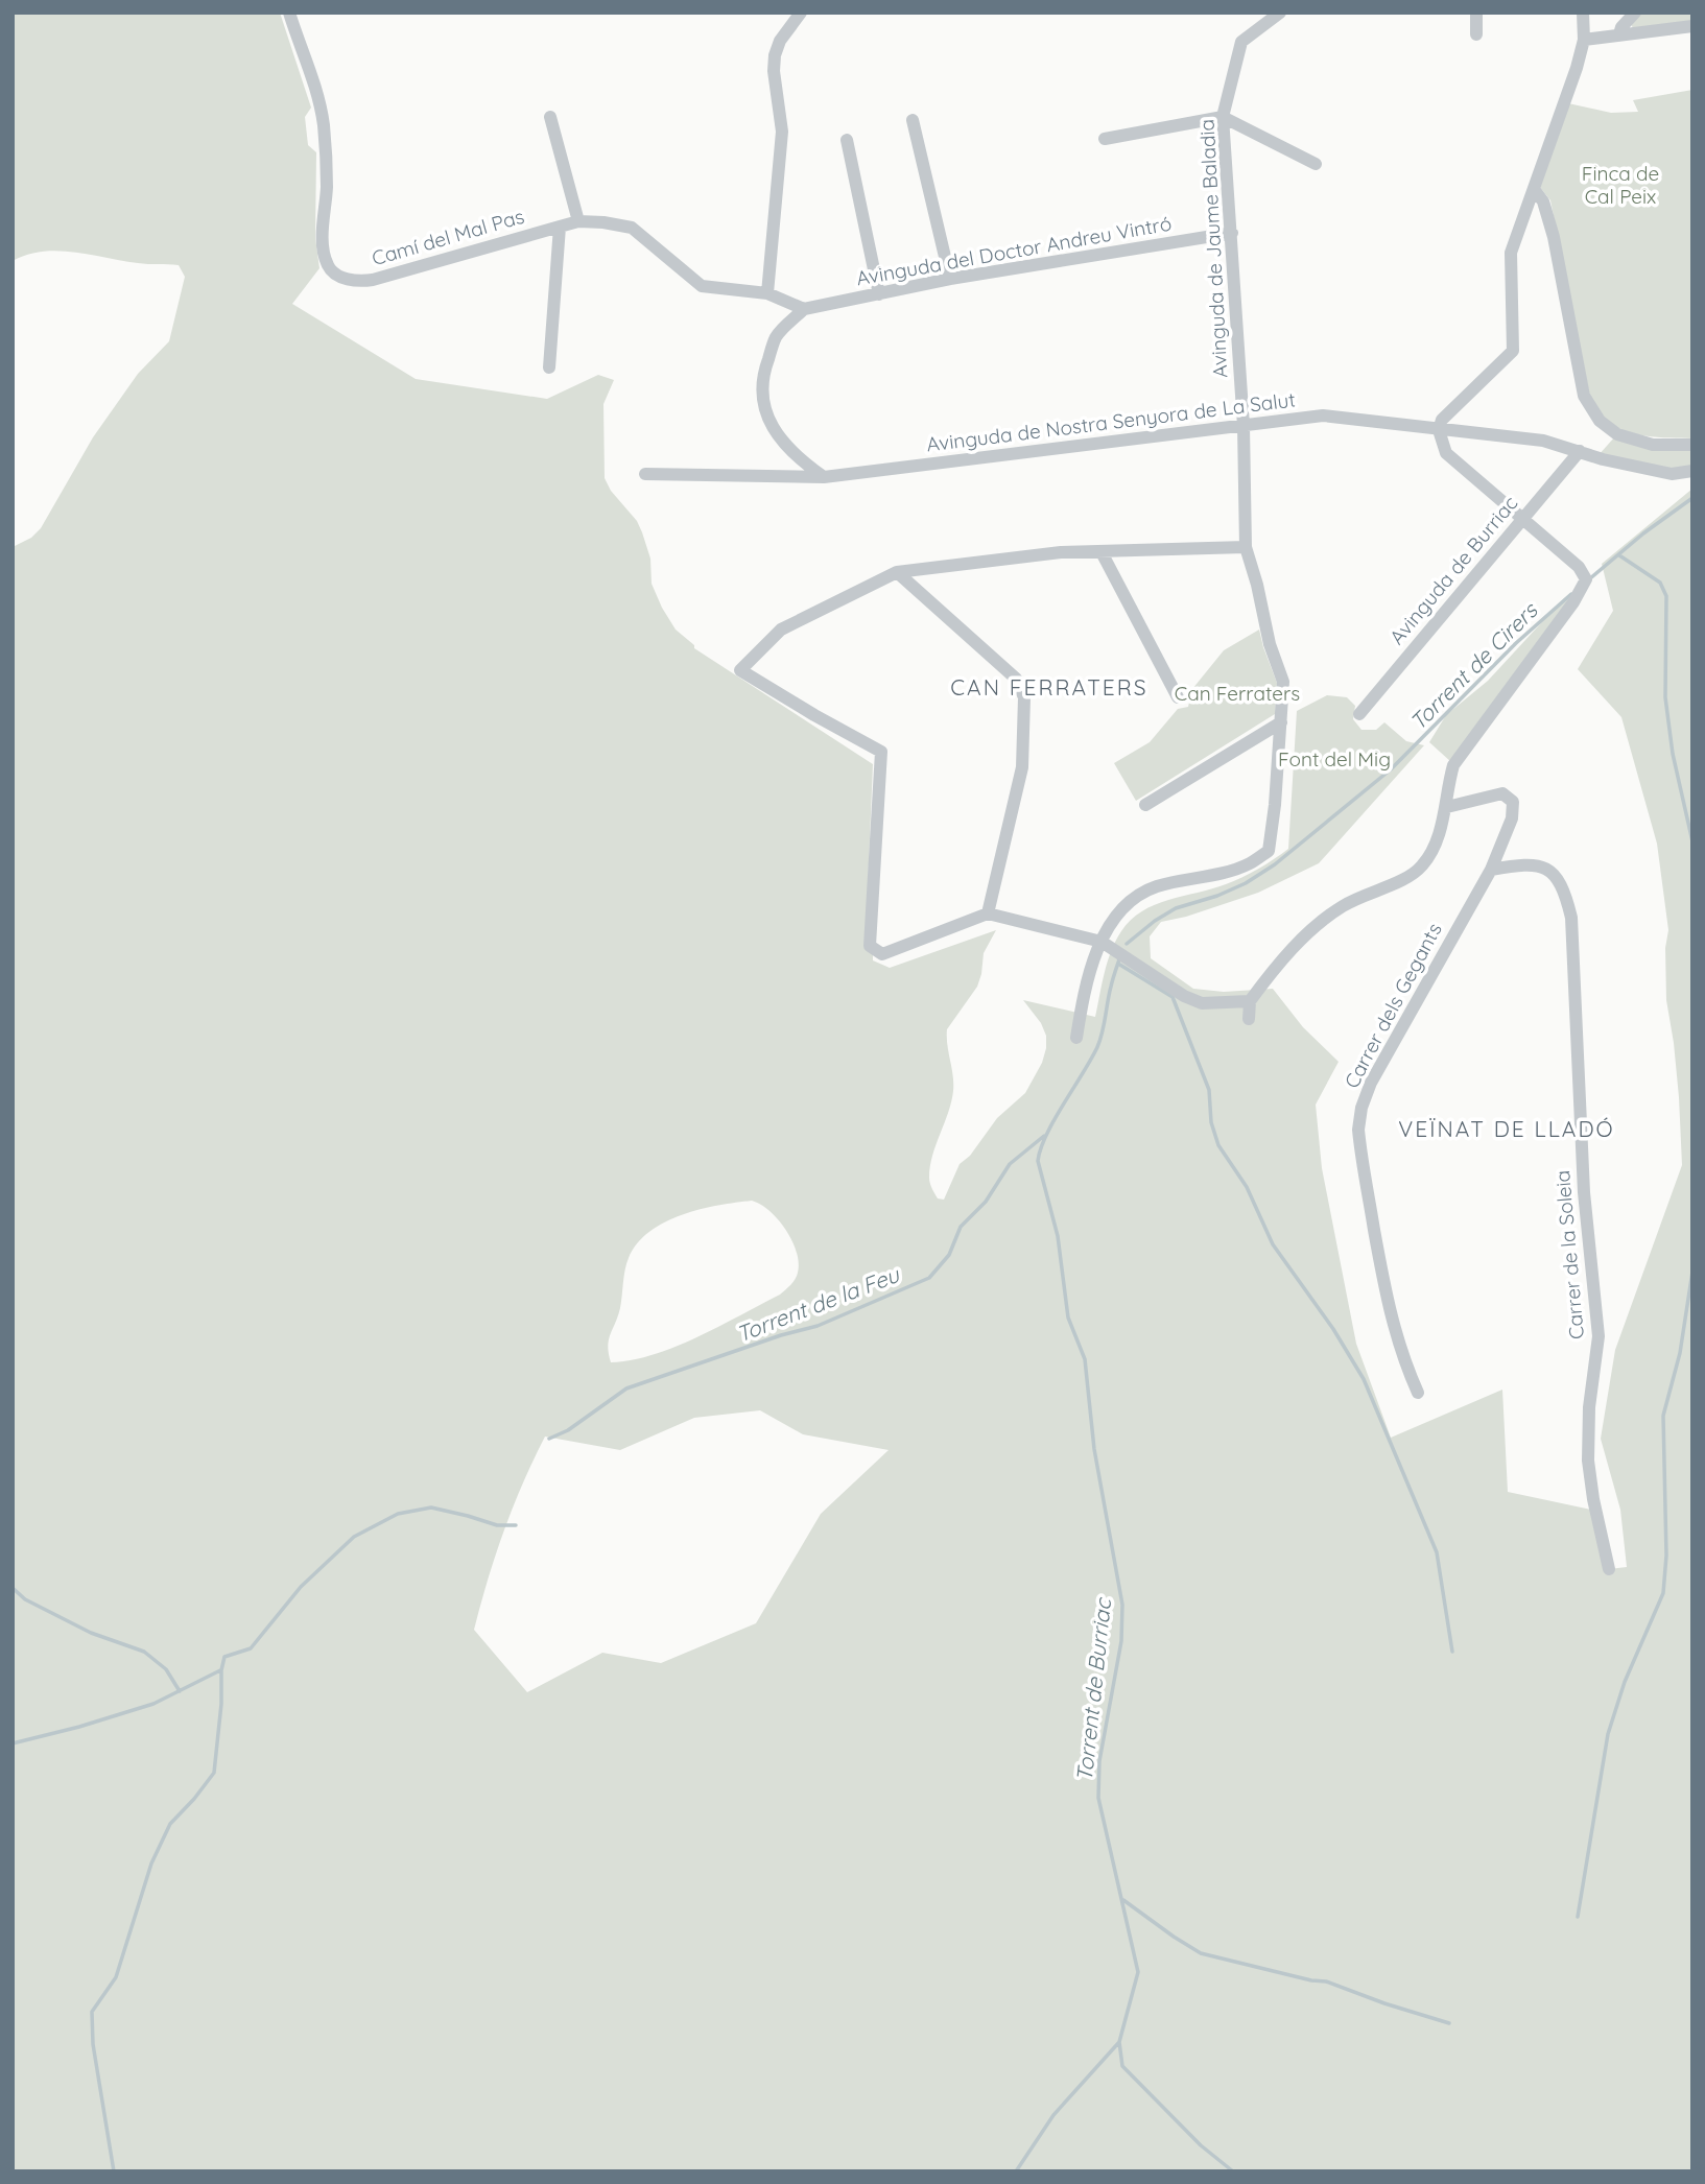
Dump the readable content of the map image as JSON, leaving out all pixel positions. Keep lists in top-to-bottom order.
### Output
{
  "streets": {
    "street": [
      "Camí del Mal Pas",
      "Avinguda de Jaume Baladia",
      "Avinguda del Doctor Andreu Vintró",
      "Avinguda de Nostra Senyora de La Salut",
      "Avinguda de Burriac",
      "Carrer dels Gegants",
      "Carrer de la Soleia"
    ]
  },
  "crossings": [
    ["Camí del Mal Pas", "Avinguda del Doctor Andreu Vintró"],
    ["Avinguda de Jaume Baladia", "Avinguda del Doctor Andreu Vintró"],
    ["Avinguda de Jaume Baladia", "Avinguda de Nostra Senyora de La Salut"],
    ["Avinguda de Nostra Senyora de La Salut", "Avinguda de Burriac"],
    ["Carrer dels Gegants", "Carrer de la Soleia"]
  ],
  "districts": ["CAN FERRATERS", "VEÏNAT DE LLADÓ"],
  "water": ["Torrent de Cirers", "Torrent de la Feu", "Torrent de Burriac"],
  "parks": ["Finca de Cal Peix", "Can Ferraters", "Font del Mig"]
}
